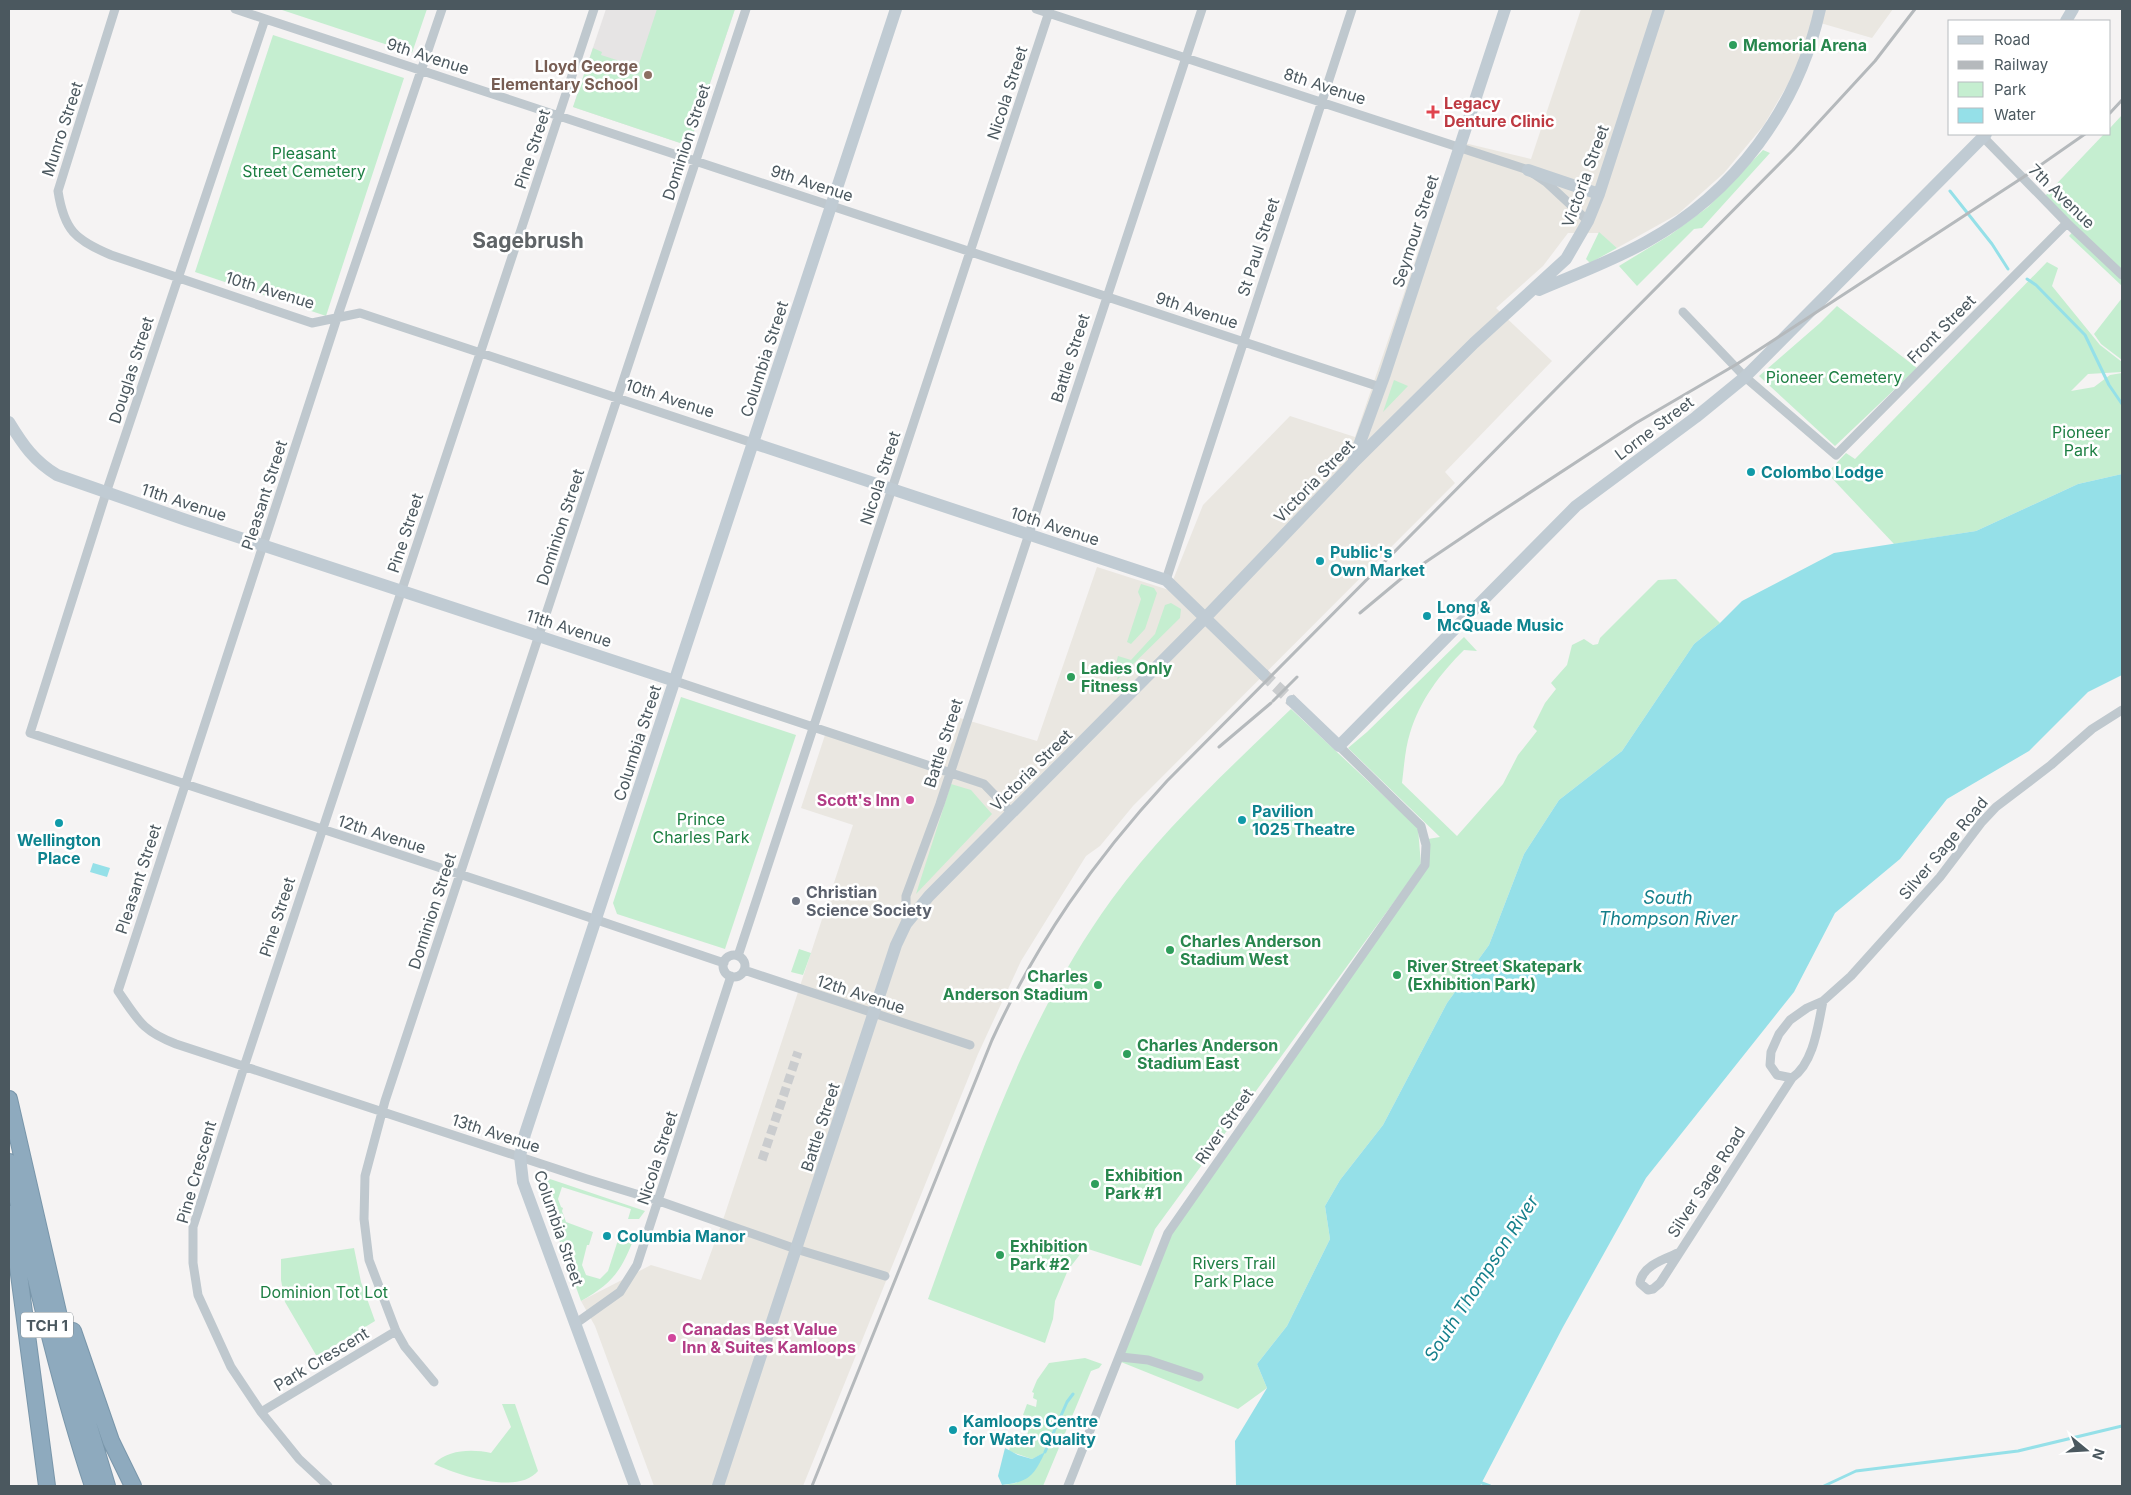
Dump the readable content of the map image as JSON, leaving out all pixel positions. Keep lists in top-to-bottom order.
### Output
{
  "streets": {
    "highway": ["TCH 1"],
    "main road": [
      "Victoria Street",
      "Seymour Street",
      "10th Avenue",
      "Battle Street",
      "Columbia Street",
      "Lorne Street",
      "11th Avenue"
    ],
    "street": [
      "9th Avenue",
      "8th Avenue",
      "Nicola Street",
      "Munro Street",
      "Dominion Street",
      "Pine Street",
      "7th Avenue",
      "St Paul Street",
      "Front Street",
      "Douglas Street",
      "Pleasant Street",
      "12th Avenue",
      "Silver Sage Road",
      "River Street",
      "13th Avenue",
      "Pine Crescent",
      "Park Crescent"
    ]
  },
  "crossings": [
    ["9th Avenue", "Nicola Street"],
    ["9th Avenue", "Dominion Street"],
    ["9th Avenue", "Pine Street"],
    ["9th Avenue", "Seymour Street"],
    ["9th Avenue", "St Paul Street"],
    ["9th Avenue", "Battle Street"],
    ["9th Avenue", "Columbia Street"],
    ["9th Avenue", "Douglas Street"],
    ["9th Avenue", "Pleasant Street"],
    ["8th Avenue", "Nicola Street"],
    ["8th Avenue", "Victoria Street"],
    ["8th Avenue", "Seymour Street"],
    ["8th Avenue", "St Paul Street"],
    ["8th Avenue", "Battle Street"],
    ["Nicola Street", "10th Avenue"],
    ["Nicola Street", "Columbia Street"],
    ["Nicola Street", "11th Avenue"],
    ["Nicola Street", "12th Avenue"],
    ["Nicola Street", "13th Avenue"],
    ["Munro Street", "10th Avenue"],
    ["Munro Street", "Douglas Street"],
    ["Dominion Street", "10th Avenue"],
    ["Dominion Street", "11th Avenue"],
    ["Dominion Street", "12th Avenue"],
    ["Dominion Street", "13th Avenue"],
    ["Dominion Street", "Park Crescent"],
    ["Pine Street", "10th Avenue"],
    ["Pine Street", "11th Avenue"],
    ["Pine Street", "12th Avenue"],
    ["Pine Street", "13th Avenue"],
    ["Pine Street", "Pine Crescent"],
    ["Victoria Street", "Seymour Street"],
    ["Victoria Street", "10th Avenue"],
    ["Victoria Street", "Battle Street"],
    ["Victoria Street", "11th Avenue"],
    ["7th Avenue", "Front Street"],
    ["7th Avenue", "Lorne Street"],
    ["St Paul Street", "10th Avenue"],
    ["10th Avenue", "Battle Street"],
    ["10th Avenue", "Columbia Street"],
    ["10th Avenue", "Douglas Street"],
    ["10th Avenue", "Pleasant Street"],
    ["Front Street", "Lorne Street"],
    ["Battle Street", "11th Avenue"],
    ["Battle Street", "12th Avenue"],
    ["Battle Street", "13th Avenue"],
    ["Columbia Street", "11th Avenue"],
    ["Columbia Street", "12th Avenue"],
    ["Columbia Street", "13th Avenue"],
    ["Douglas Street", "11th Avenue"],
    ["Douglas Street", "12th Avenue"],
    ["Lorne Street", "River Street"],
    ["Pleasant Street", "11th Avenue"],
    ["Pleasant Street", "12th Avenue"],
    ["Pleasant Street", "13th Avenue"],
    ["13th Avenue", "Pine Crescent"],
    ["Pine Crescent", "Park Crescent"]
  ],
  "districts": ["Sagebrush"],
  "water": ["South Thompson River"],
  "parks": [
    "Pleasant Street Cemetery",
    "Pioneer Cemetery",
    "Pioneer Park",
    "Prince Charles Park",
    "Rivers Trail Park Place",
    "Dominion Tot Lot"
  ],
  "places": {
    "other": [
      "Memorial Arena",
      "Lloyd George Elementary School",
      "Colombo Lodge",
      "Public's Own Market",
      "Long & McQuade Music",
      "Ladies Only Fitness",
      "Scott's Inn",
      "Pavilion 1025 Theatre",
      "Wellington Place",
      "Christian Science Society",
      "Charles Anderson Stadium West",
      "River Street Skatepark (Exhibition Park)",
      "Charles Anderson Stadium",
      "Charles Anderson Stadium East",
      "Exhibition Park #1",
      "Columbia Manor",
      "Exhibition Park #2",
      "Canadas Best Value Inn & Suites Kamloops",
      "Kamloops Centre for Water Quality"
    ],
    "health": ["Legacy Denture Clinic"]
  },
  "legend": [
    "Road",
    "Railway",
    "Park",
    "Water"
  ],
  "north": "right"
}
